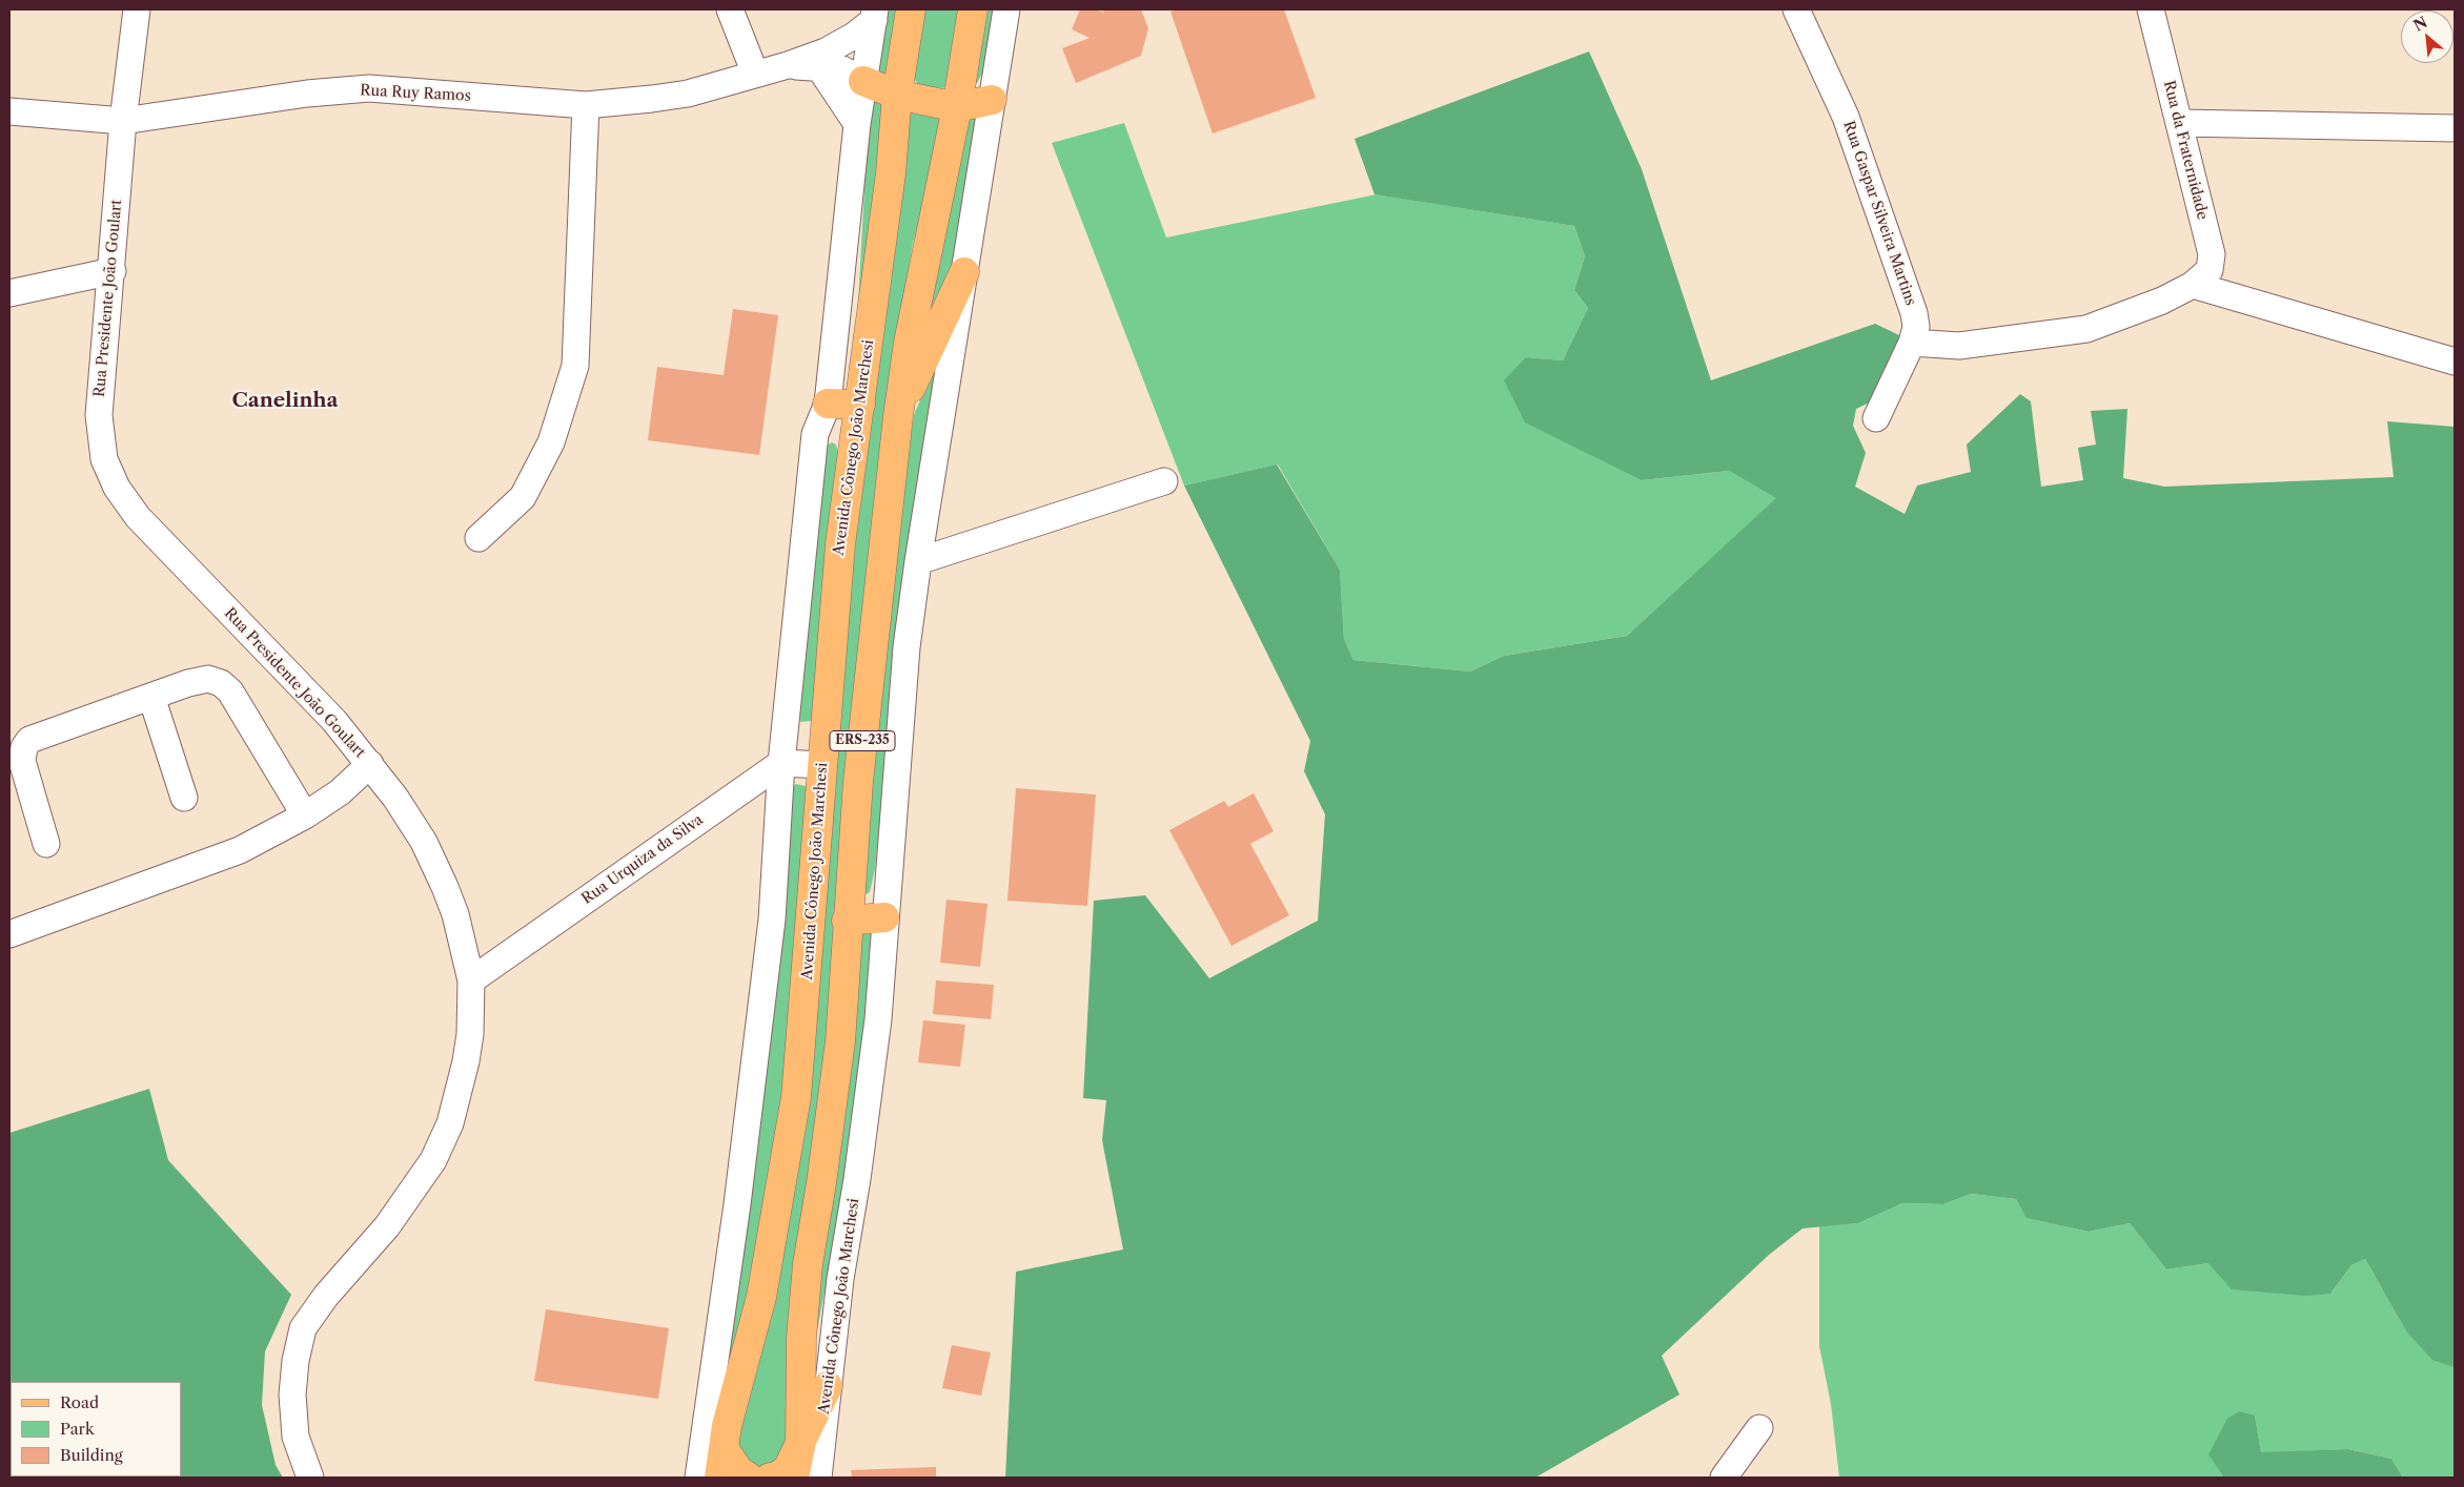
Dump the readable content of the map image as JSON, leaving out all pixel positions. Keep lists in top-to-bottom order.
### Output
{
  "streets": {
    "main road": ["Avenida Cônego João Marchesi", "ERS-235"],
    "street": [
      "Rua Ruy Ramos",
      "Rua da Fraternidade",
      "Rua Gaspar Silveira Martins",
      "Rua Presidente João Goulart",
      "Rua Urquiza da Silva"
    ]
  },
  "crossings": [
    ["Rua Ruy Ramos", "Rua Presidente João Goulart"],
    ["Rua Presidente João Goulart", "Rua Urquiza da Silva"]
  ],
  "districts": ["Canelinha"],
  "legend": ["Road", "Park", "Building"],
  "north": "top left"
}
